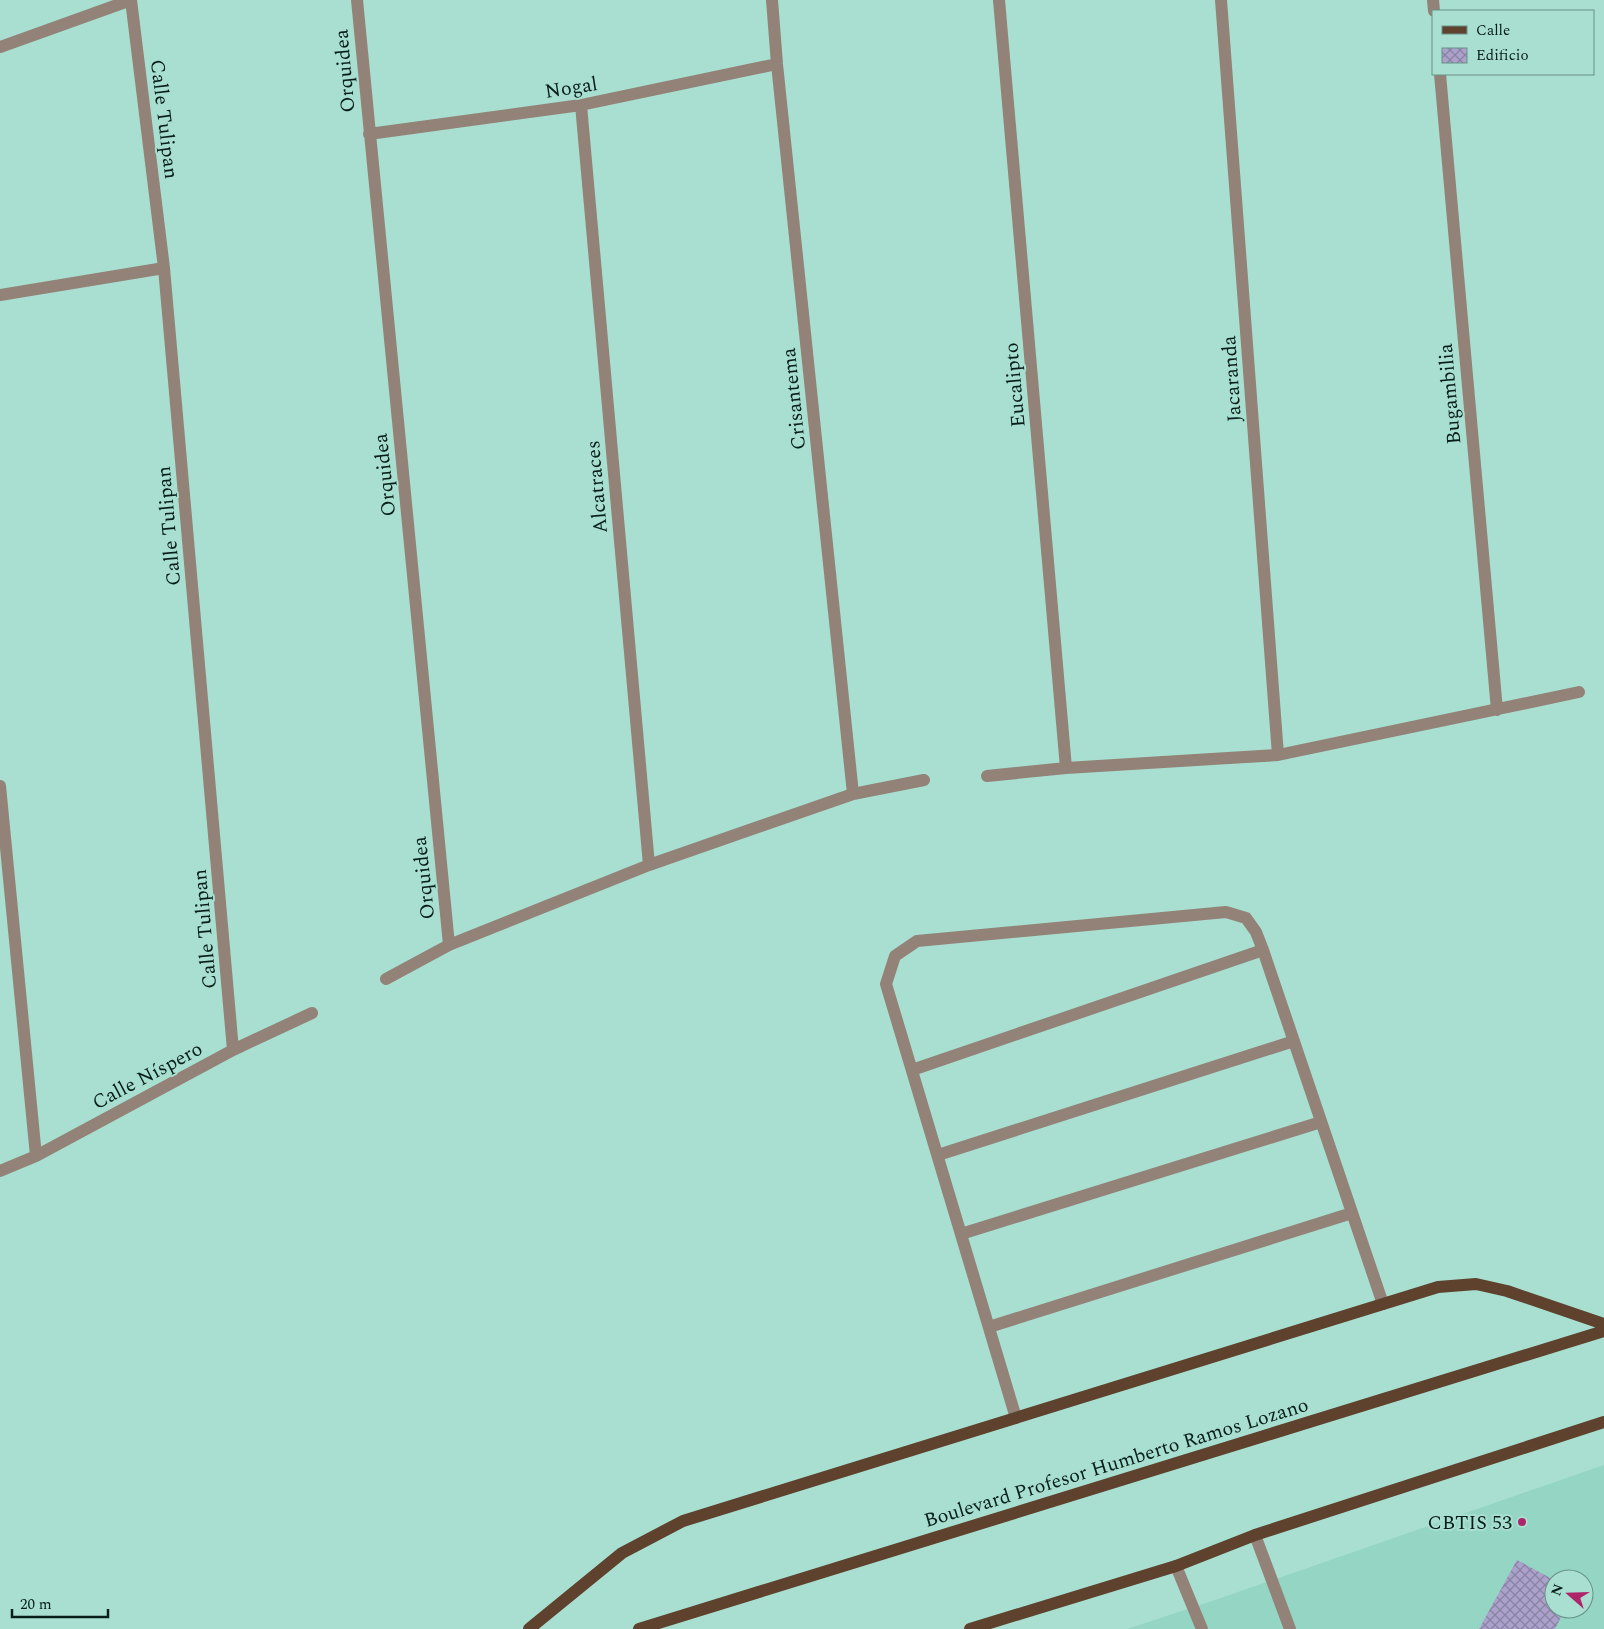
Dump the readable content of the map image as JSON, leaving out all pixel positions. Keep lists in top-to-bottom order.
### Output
{
  "streets": {
    "main road": ["Boulevard Profesor Humberto Ramos Lozano"],
    "street": [
      "Orquidea",
      "Nogal",
      "Calle Tulipan",
      "Jacaranda",
      "Eucalipto",
      "Bugambilia",
      "Crisantema",
      "Alcatraces",
      "Calle Níspero"
    ]
  },
  "crossings": [
    ["Orquidea", "Nogal"],
    ["Nogal", "Crisantema"],
    ["Nogal", "Alcatraces"],
    ["Calle Tulipan", "Calle Níspero"]
  ],
  "places": ["CBTIS 53"],
  "legend": ["Calle", "Edificio"],
  "scale_bar": "20 m",
  "north": "left"
}
